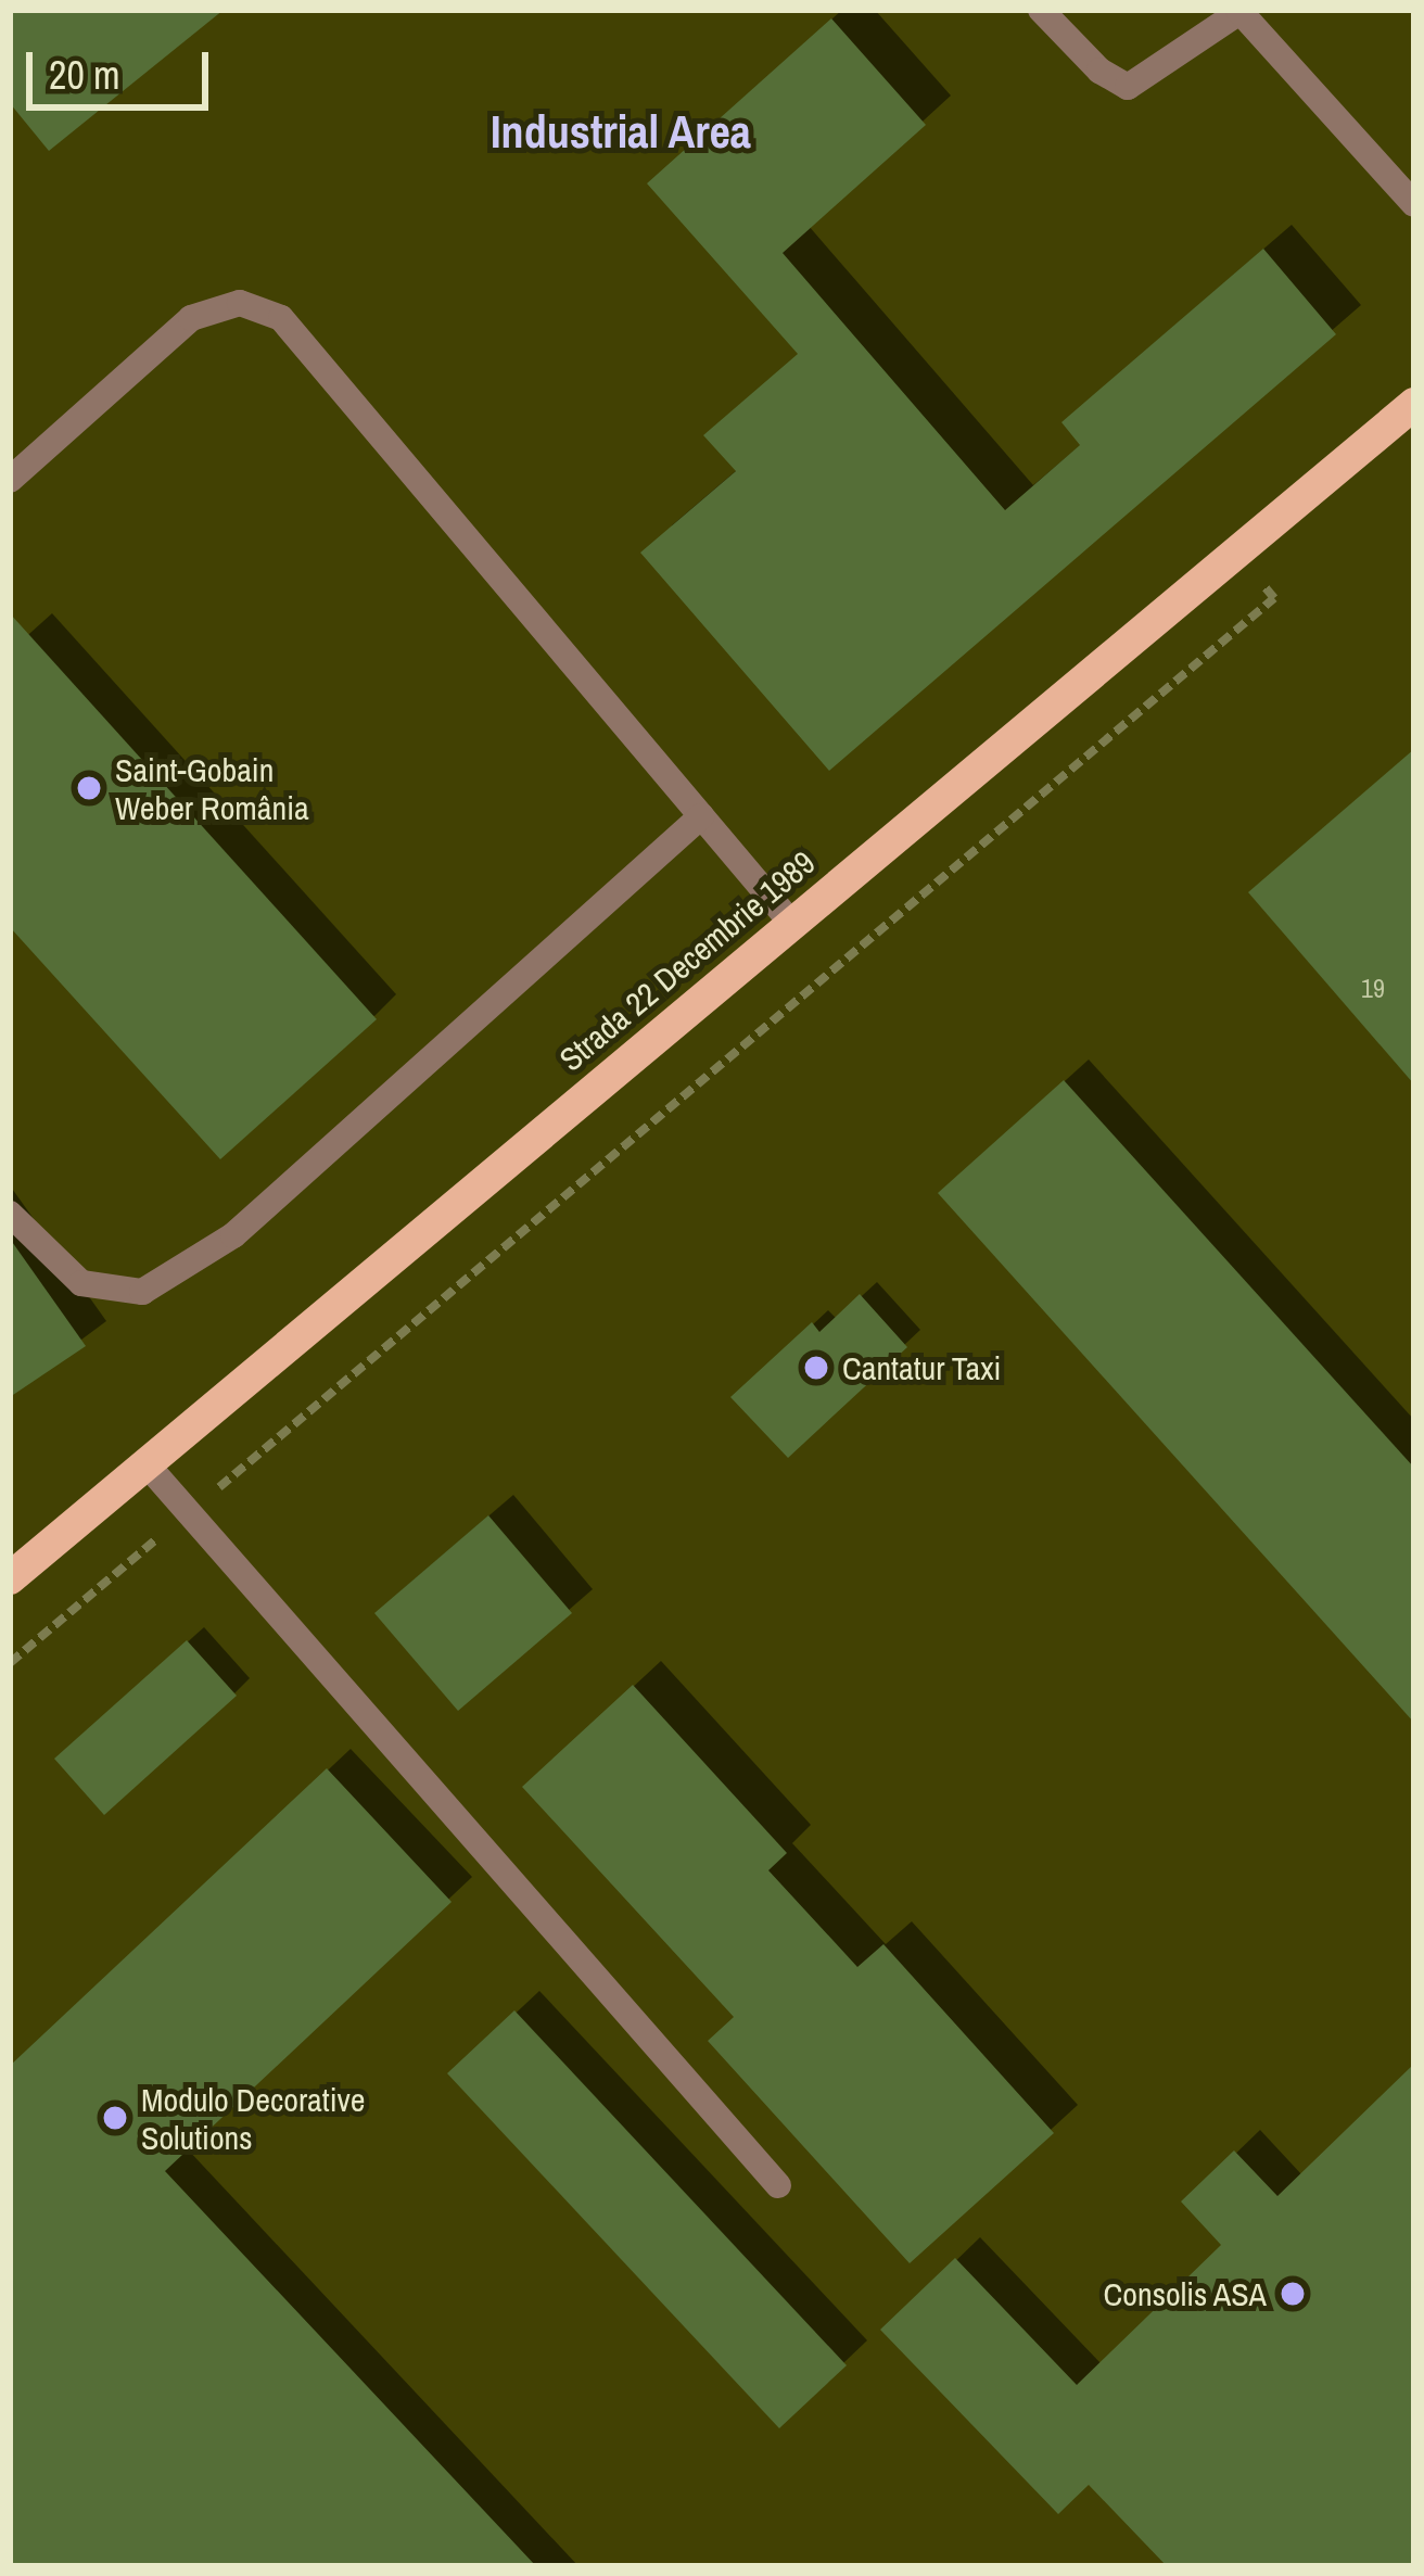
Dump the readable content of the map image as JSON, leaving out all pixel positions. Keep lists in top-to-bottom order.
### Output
{
  "streets": {
    "main road": ["Strada 22 Decembrie 1989"]
  },
  "districts": ["Industrial Area"],
  "places": [
    "Saint-Gobain Weber România",
    "Cantatur Taxi",
    "Modulo Decorative Solutions",
    "Consolis ASA"
  ],
  "house_numbers": ["19"],
  "scale_bar": "20 m"
}
